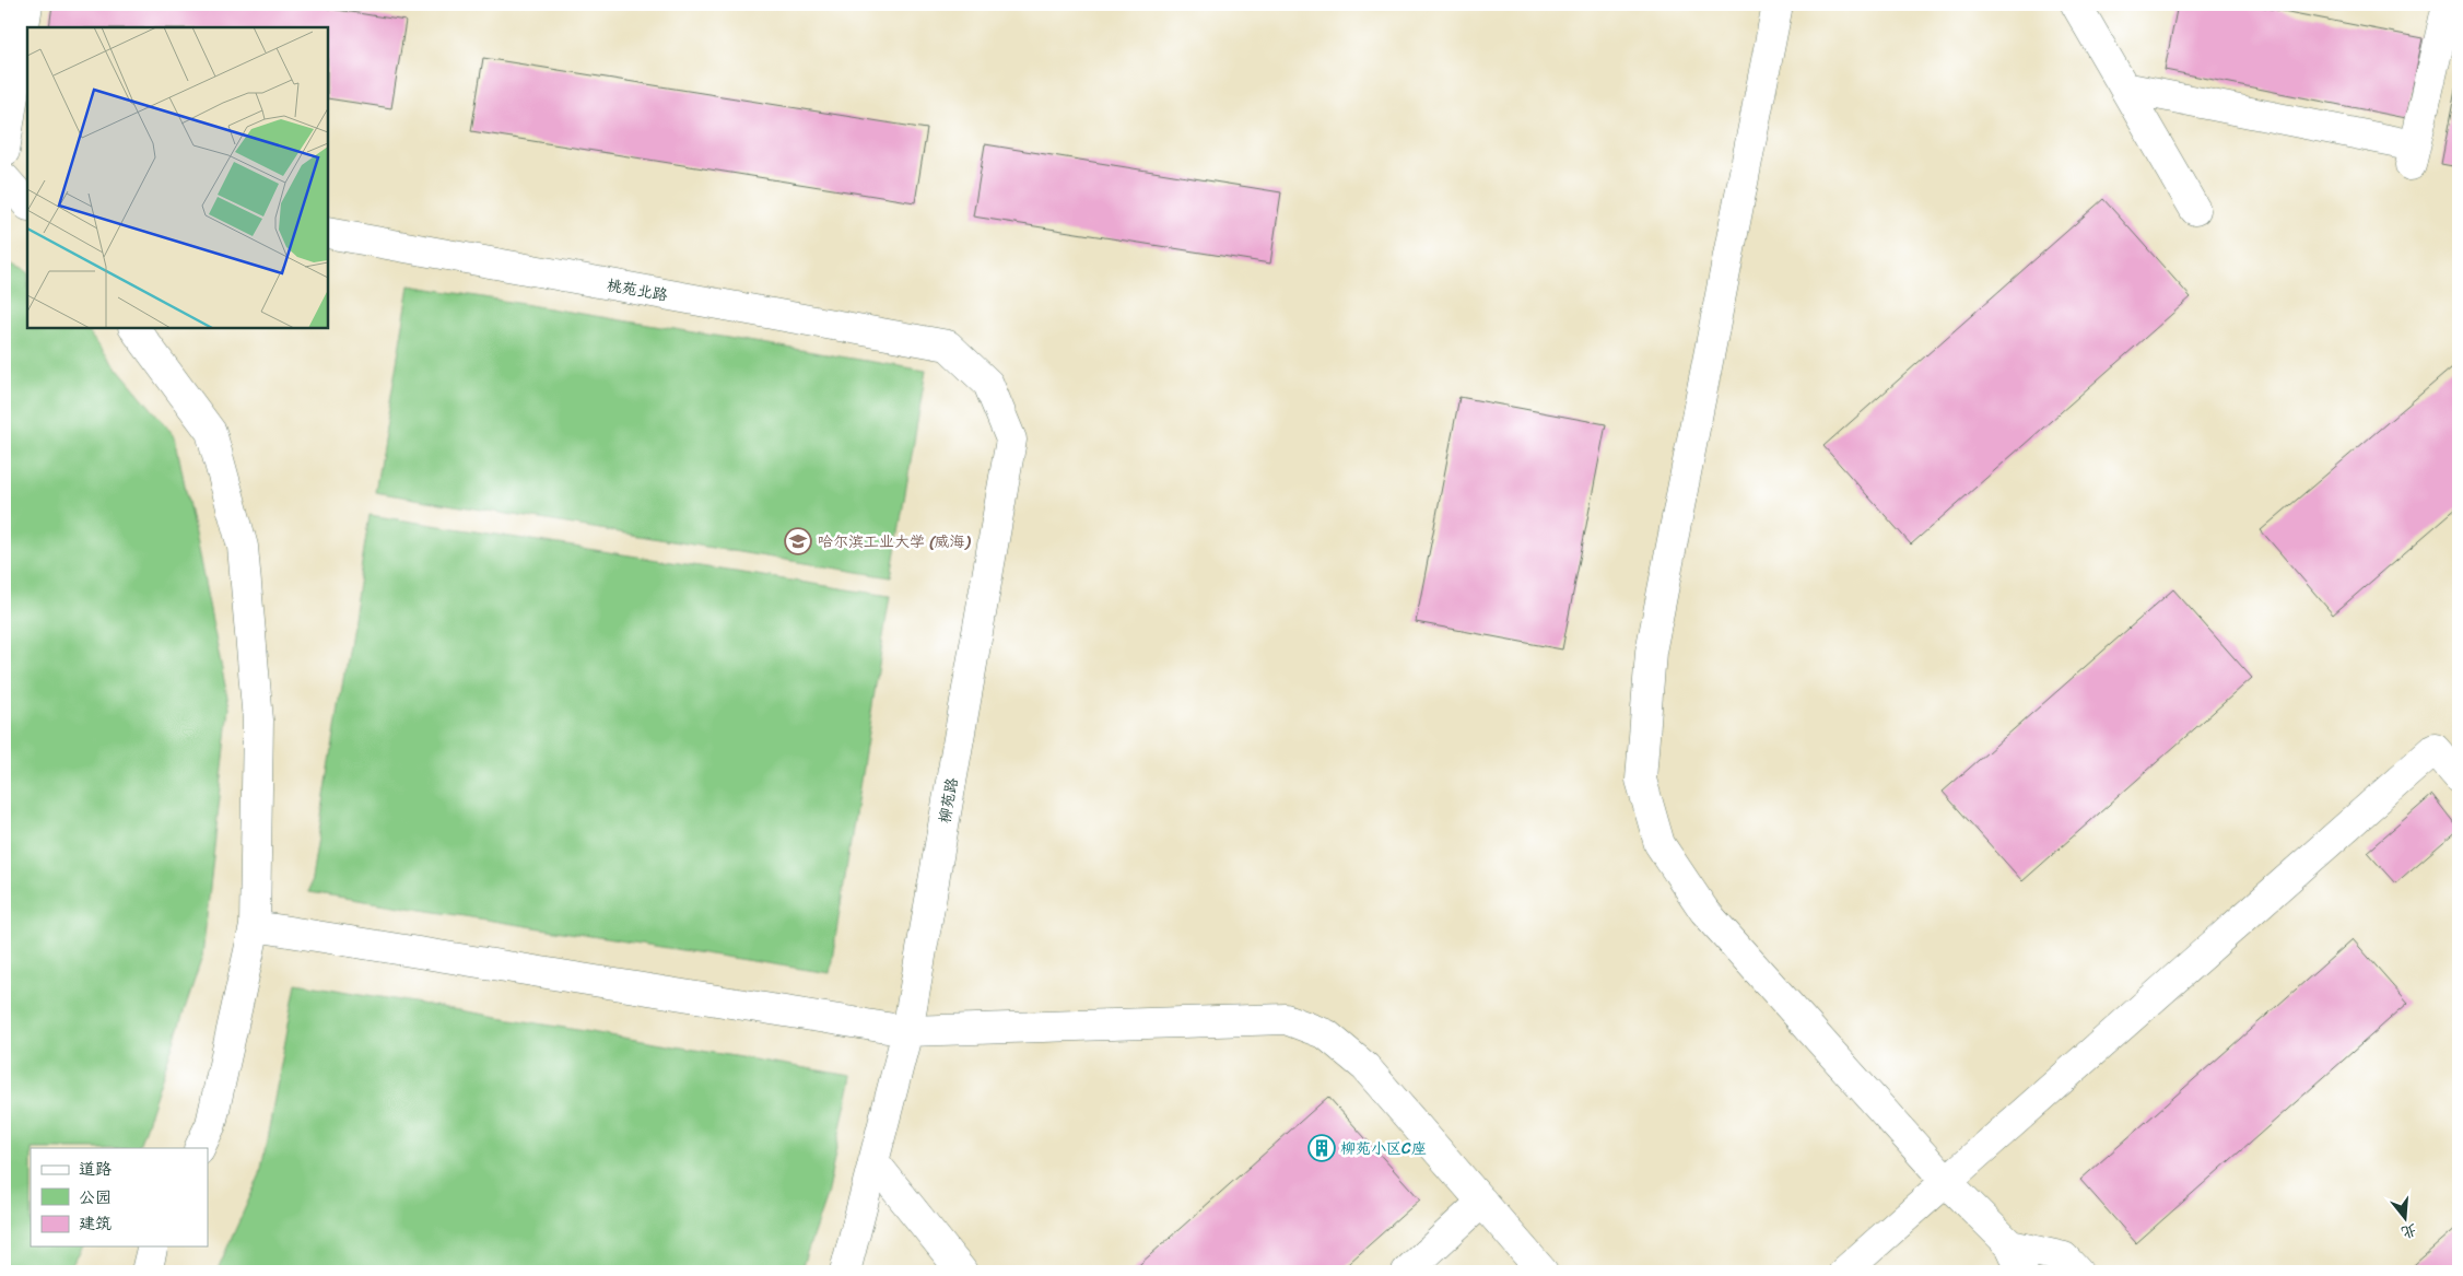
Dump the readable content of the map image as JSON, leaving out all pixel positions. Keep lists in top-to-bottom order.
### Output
{
  "streets": {
    "street": ["桃苑北路", "柳苑路"]
  },
  "crossings": [
    ["桃苑北路", "柳苑路"]
  ],
  "places": {
    "school or university": ["哈尔滨工业大学 (威海)"],
    "building": ["柳苑小区C座"]
  },
  "legend": ["道路", "公园", "建筑"],
  "north": "bottom"
}
